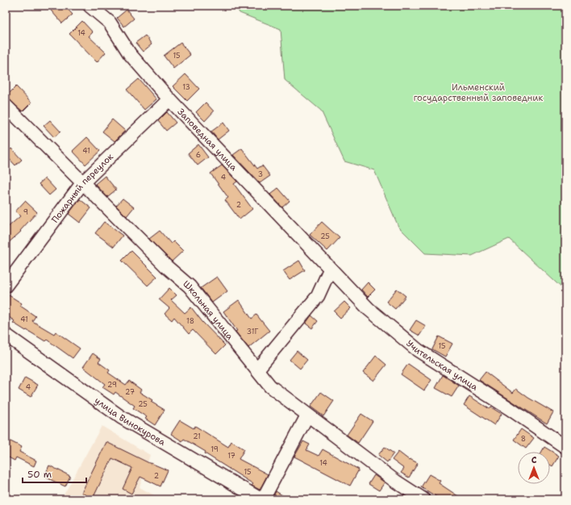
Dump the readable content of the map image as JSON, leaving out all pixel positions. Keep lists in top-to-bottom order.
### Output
{
  "streets": {
    "street": [
      "Заповедная улица",
      "Пожарный переулок",
      "Школьная улица",
      "Учительская улица",
      "улица Винокурова"
    ]
  },
  "crossings": [
    ["Заповедная улица", "Пожарный переулок"],
    ["Заповедная улица", "Учительская улица"],
    ["Пожарный переулок", "Школьная улица"]
  ],
  "parks": ["Ильменский государственный заповедник"],
  "house_numbers": [
    "14",
    "15",
    "13",
    "41",
    "6",
    "3",
    "4",
    "2",
    "9",
    "25",
    "41",
    "18",
    "31Г",
    "15",
    "29",
    "4",
    "27",
    "25",
    "21",
    "8",
    "19",
    "17",
    "14",
    "15",
    "2"
  ],
  "scale_bar": "50 m",
  "north": "top"
}
